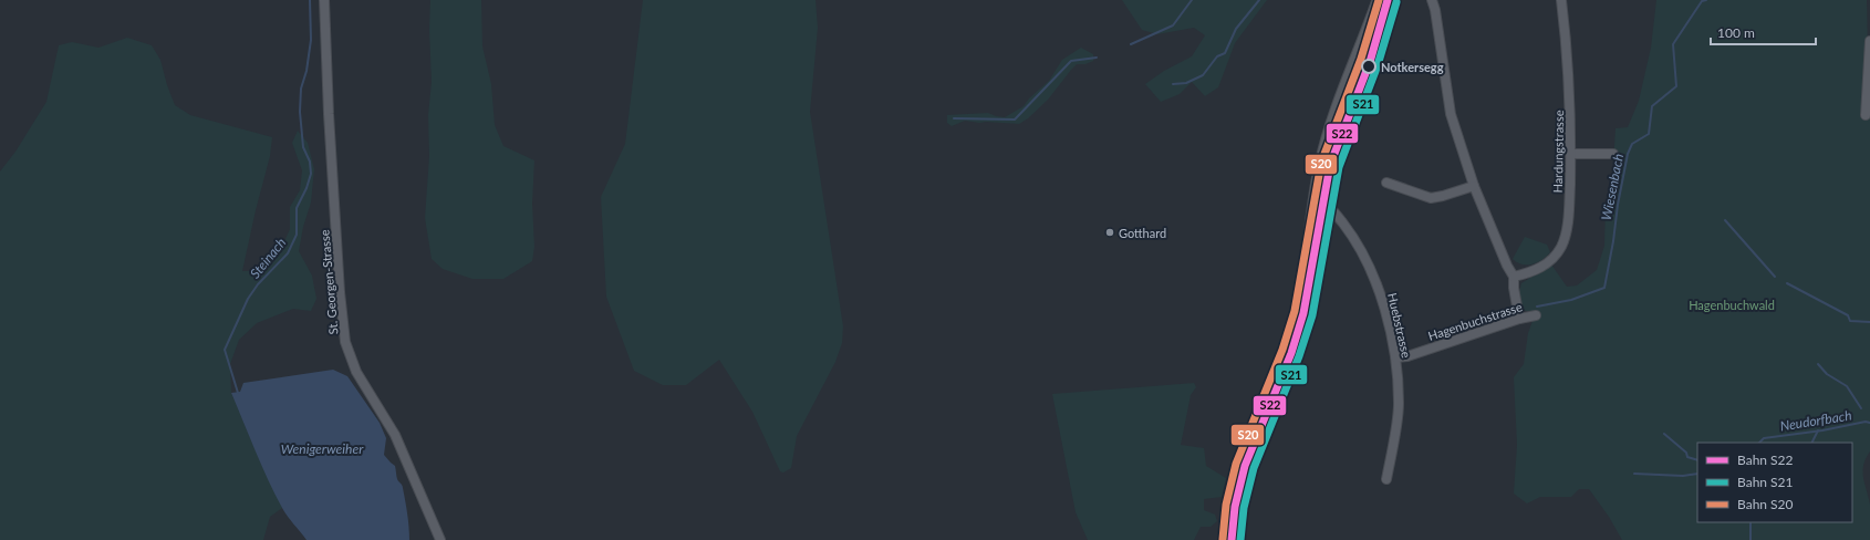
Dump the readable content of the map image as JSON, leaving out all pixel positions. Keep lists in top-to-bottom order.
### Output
{
  "streets": {
    "street": [
      "Hardungstrasse",
      "St. Georgen-Strasse",
      "Hagenbuchstrasse",
      "Huebstrasse"
    ]
  },
  "crossings": [
    ["Hagenbuchstrasse", "Huebstrasse"]
  ],
  "water": [
    "Wiesenbach",
    "Steinach",
    "Neudorfbach",
    "Wenigerweiher"
  ],
  "parks": ["Hagenbuchwald"],
  "places": ["Notkersegg", "Gotthard"],
  "lines": ["rail line S22", "rail line S20", "rail line S21"],
  "legend": ["Bahn S22", "Bahn S21", "Bahn S20"],
  "scale_bar": "100 m"
}
